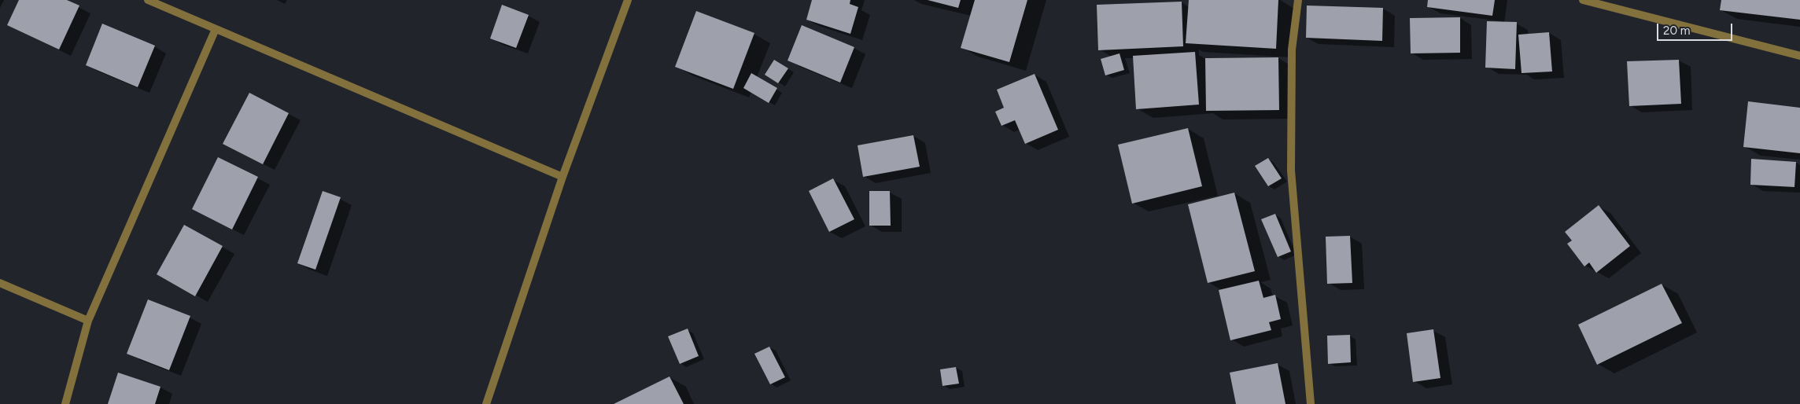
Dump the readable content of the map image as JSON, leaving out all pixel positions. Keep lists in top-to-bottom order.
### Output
{
  "scale_bar": "20 m"
}
